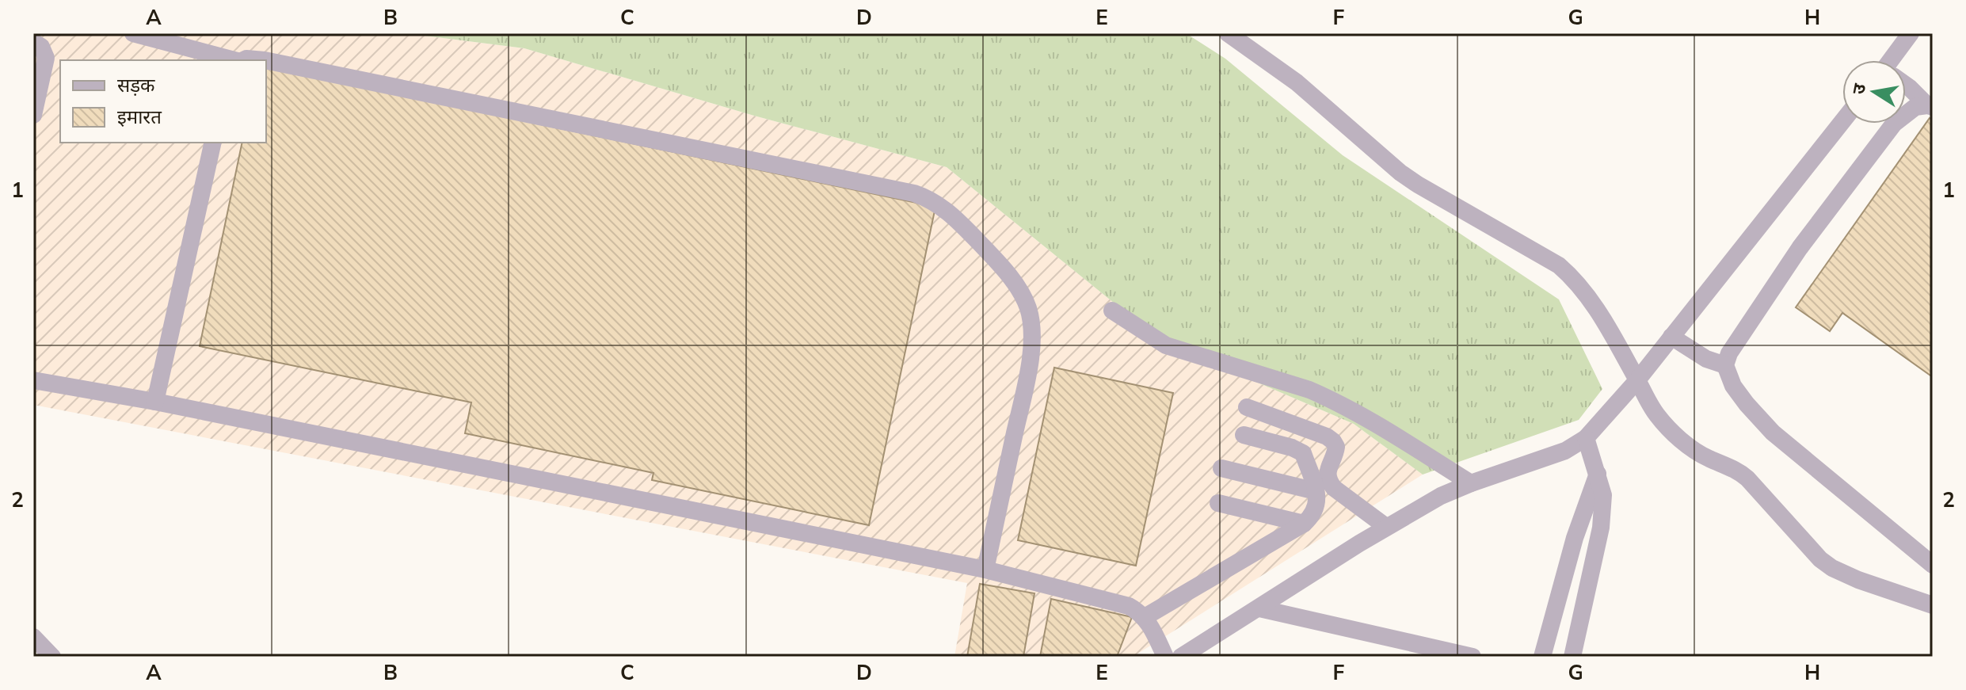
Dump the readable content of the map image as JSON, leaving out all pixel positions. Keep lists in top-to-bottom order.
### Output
{
  "legend": ["सड़क", "इमारत"],
  "north": "left",
  "grid": {
    "columns": [
      "A",
      "B",
      "C",
      "D",
      "E",
      "F",
      "G",
      "H"
    ],
    "rows": ["1", "2"]
  }
}
